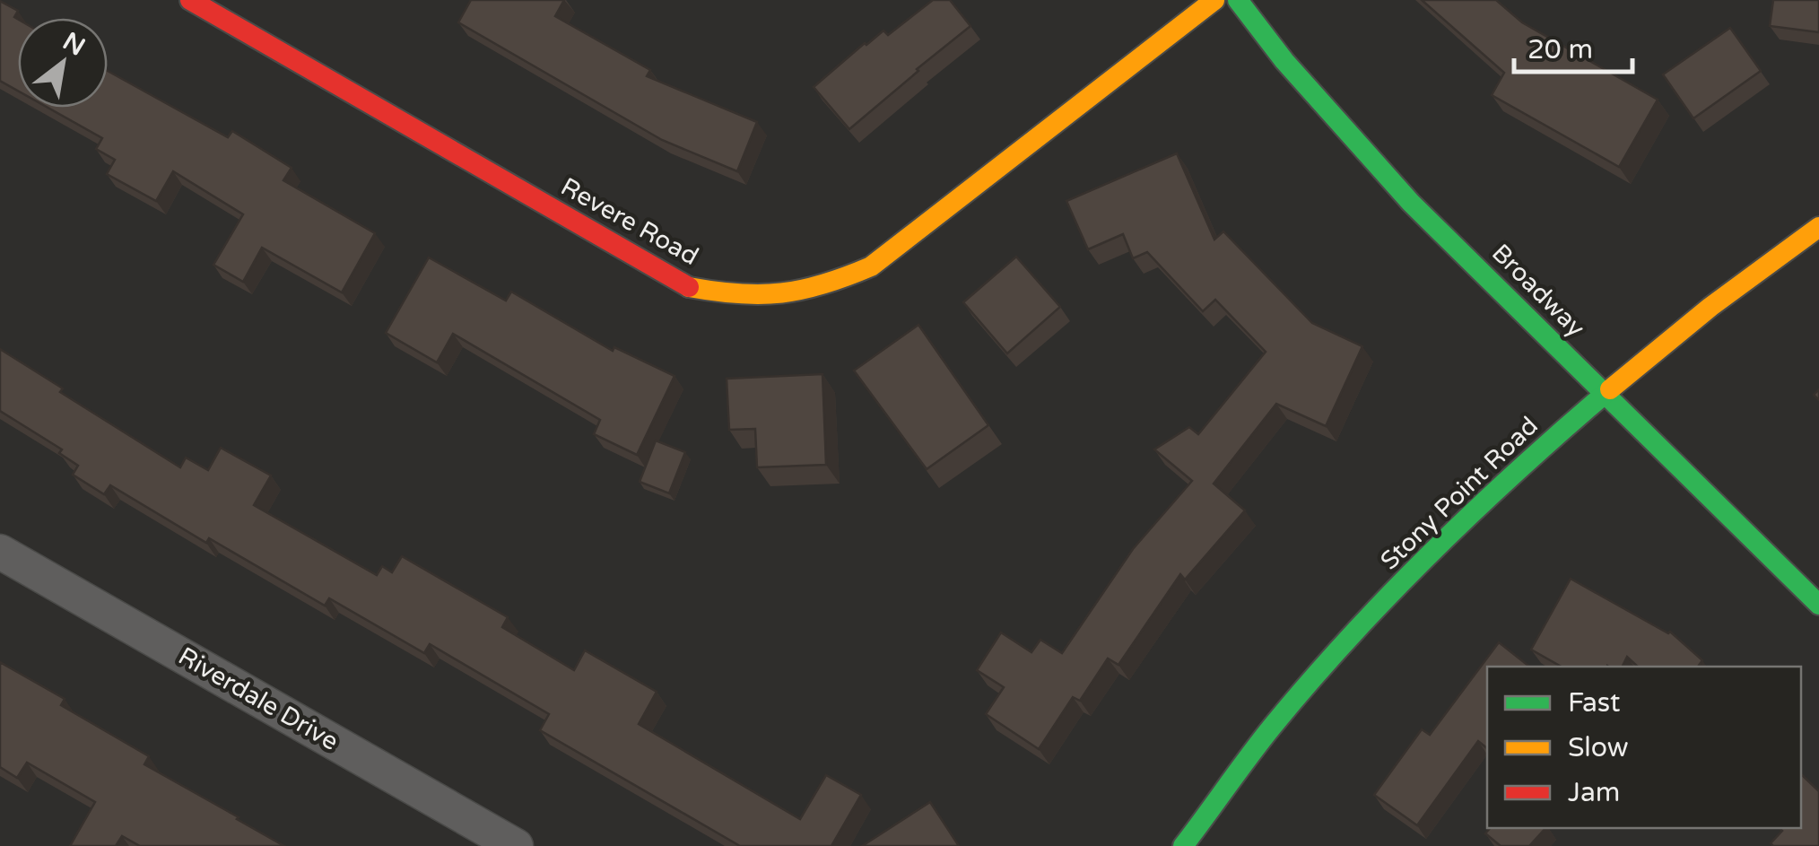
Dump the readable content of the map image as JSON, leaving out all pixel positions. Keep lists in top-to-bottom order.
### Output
{
  "streets": {
    "street": [
      "Revere Road",
      "Broadway",
      "Stony Point Road",
      "Riverdale Drive"
    ]
  },
  "crossings": [
    ["Broadway", "Stony Point Road"]
  ],
  "legend": ["Fast", "Slow", "Jam"],
  "scale_bar": "20 m",
  "north": "top right"
}
